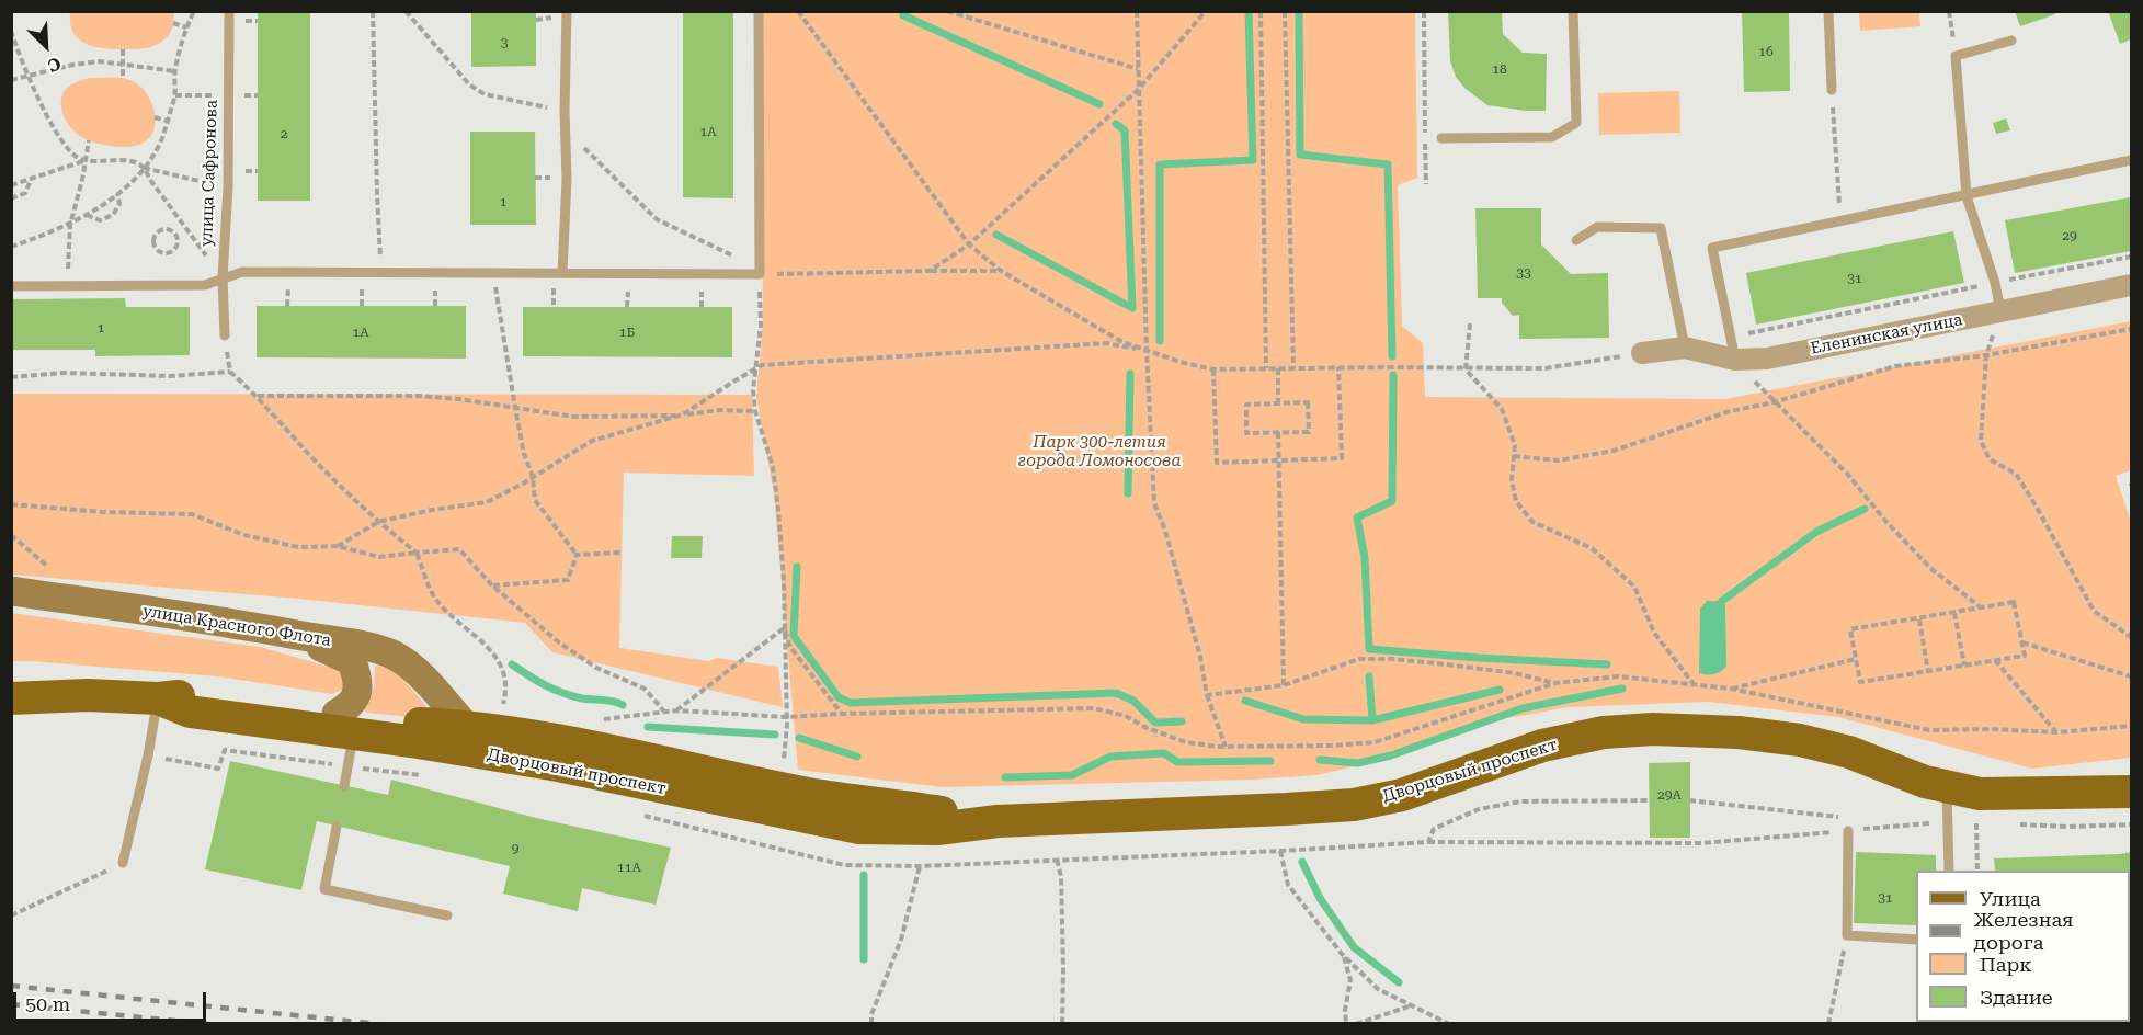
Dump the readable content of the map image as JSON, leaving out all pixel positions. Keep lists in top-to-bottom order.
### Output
{
  "streets": {
    "main road": ["улица Красного Флота", "Дворцовый проспект"],
    "street": ["Еленинская улица"],
    "lane": ["улица Сафронова"]
  },
  "crossings": [
    ["улица Красного Флота", "Дворцовый проспект"]
  ],
  "parks": ["Парк 300-летия города Ломоносова"],
  "house_numbers": [
    "3",
    "16",
    "18",
    "1А",
    "2",
    "1",
    "29",
    "33",
    "31",
    "1",
    "1А",
    "1Б",
    "29А",
    "9",
    "11А",
    "31"
  ],
  "legend": [
    "Улица",
    "Железная дорога",
    "Парк",
    "Здание"
  ],
  "scale_bar": "50 m",
  "north": "bottom right"
}
